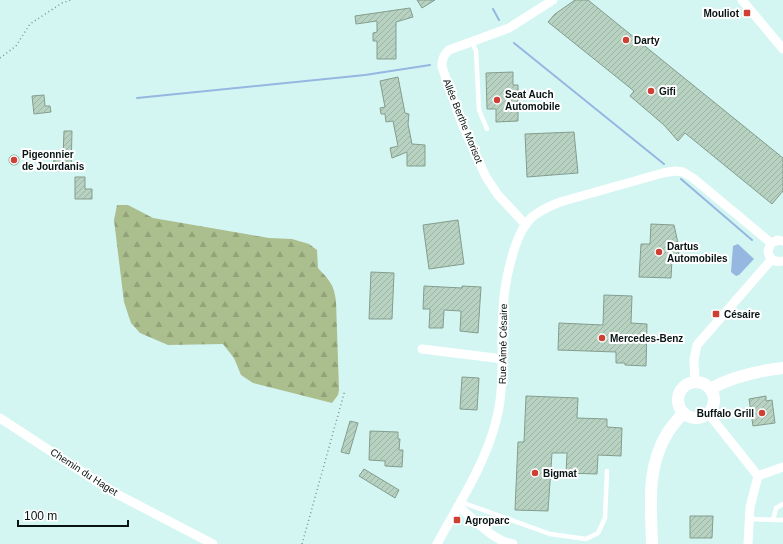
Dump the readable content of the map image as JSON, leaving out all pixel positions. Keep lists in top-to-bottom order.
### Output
{
  "streets": {
    "street": ["Allée Berthe Morisot", "Rue Aimé Césaire", "Chemin du Haget"]
  },
  "crossings": [
    ["Allée Berthe Morisot", "Rue Aimé Césaire"]
  ],
  "places": {
    "transit": ["Mouliot", "Césaire", "Agroparc"],
    "other": [
      "Darty",
      "Gifi",
      "Seat Auch Automobile",
      "Pigeonnier de Jourdanis",
      "Dartus Automobiles",
      "Mercedes-Benz",
      "Buffalo Grill",
      "Bigmat"
    ]
  },
  "scale_bar": "100 m"
}
